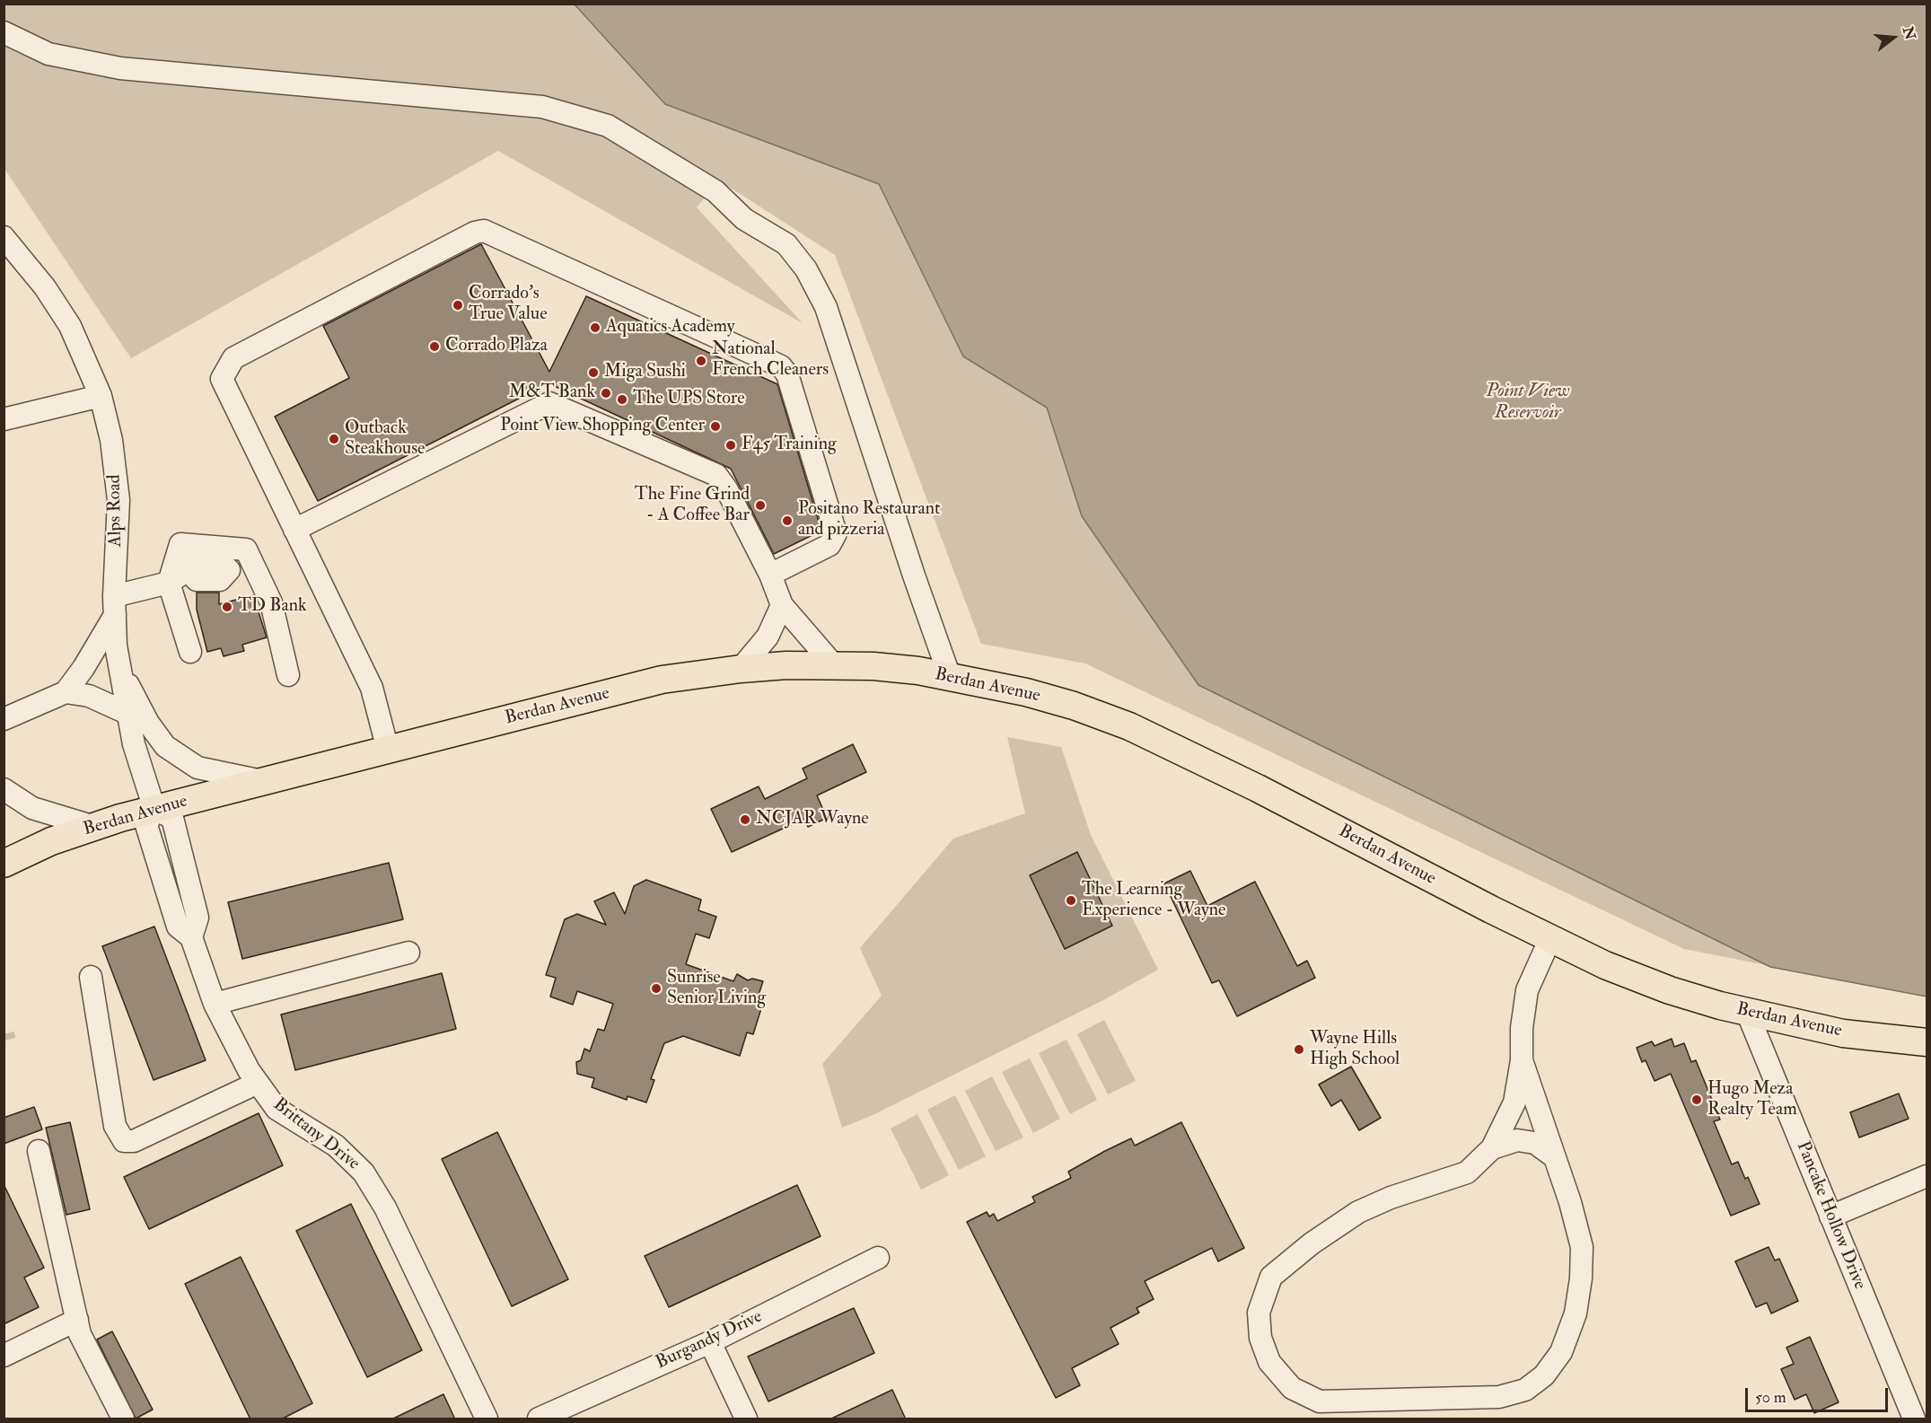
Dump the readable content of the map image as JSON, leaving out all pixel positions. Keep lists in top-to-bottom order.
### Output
{
  "streets": {
    "main road": ["Berdan Avenue"],
    "street": [
      "Alps Road",
      "Brittany Drive",
      "Pancake Hollow Drive",
      "Burgandy Drive"
    ]
  },
  "crossings": [
    ["Alps Road", "Berdan Avenue"],
    ["Alps Road", "Brittany Drive"],
    ["Berdan Avenue", "Brittany Drive"],
    ["Berdan Avenue", "Pancake Hollow Drive"]
  ],
  "water": ["Point View Reservoir"],
  "places": [
    "Corrado's True Value",
    "Aquatics Academy",
    "Corrado Plaza",
    "National French Cleaners",
    "Miga Sushi",
    "M&T Bank",
    "The UPS Store",
    "Point View Shopping Center",
    "Outback Steakhouse",
    "F45 Training",
    "The Fine Grind - A Coffee Bar",
    "Positano Restaurant and pizzeria",
    "TD Bank",
    "NCJAR Wayne",
    "The Learning Experience - Wayne",
    "Sunrise Senior Living",
    "Wayne Hills High School",
    "Hugo Meza Realty Team"
  ],
  "scale_bar": "50 m",
  "north": "right"
}
